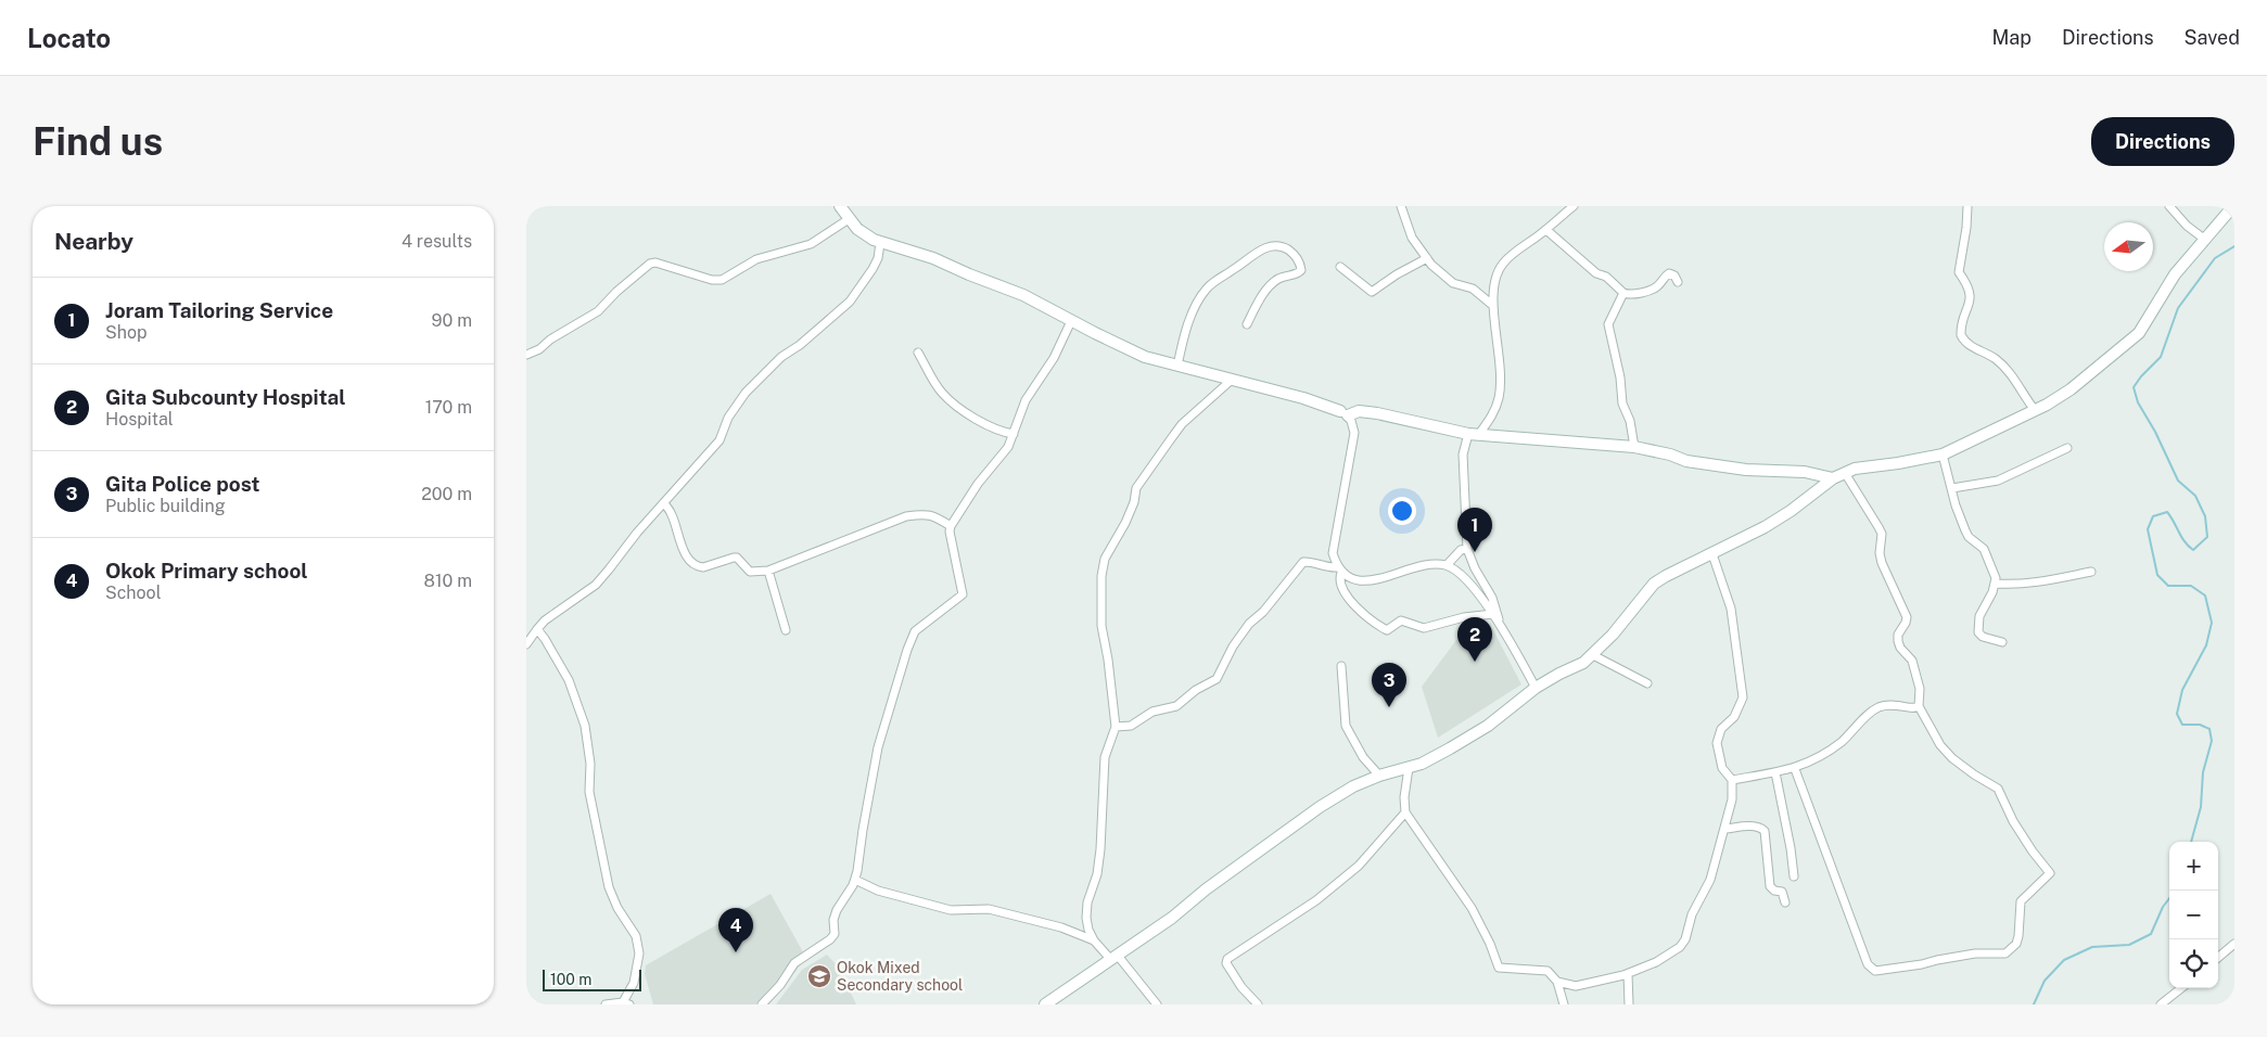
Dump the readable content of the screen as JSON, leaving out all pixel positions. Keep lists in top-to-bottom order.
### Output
{
  "places": {
    "school or university": ["Okok Mixed Secondary school"]
  },
  "scale_bar": "100 m",
  "north": "left",
  "page": {
    "header": "Locato",
    "nav": ["Map", "Directions", "Saved"],
    "buttons": "Directions",
    "title": "Find us",
    "heading": ["Nearby", "4 results"],
    "list": [
      {
        "mark": "1",
        "name": "Joram Tailoring Service",
        "note": "Shop",
        "value": "90 m"
      },
      {
        "mark": "2",
        "name": "Gita Subcounty Hospital",
        "note": "Hospital",
        "value": "170 m"
      },
      {
        "mark": "3",
        "name": "Gita Police post",
        "note": "Public building",
        "value": "200 m"
      },
      {
        "mark": "4",
        "name": "Okok Primary school",
        "note": "School",
        "value": "810 m"
      }
    ],
    "pins": [
      "1",
      "2",
      "3",
      "4"
    ],
    "map_buttons": ["+", "−"],
    "scale": "100 m"
  }
}
